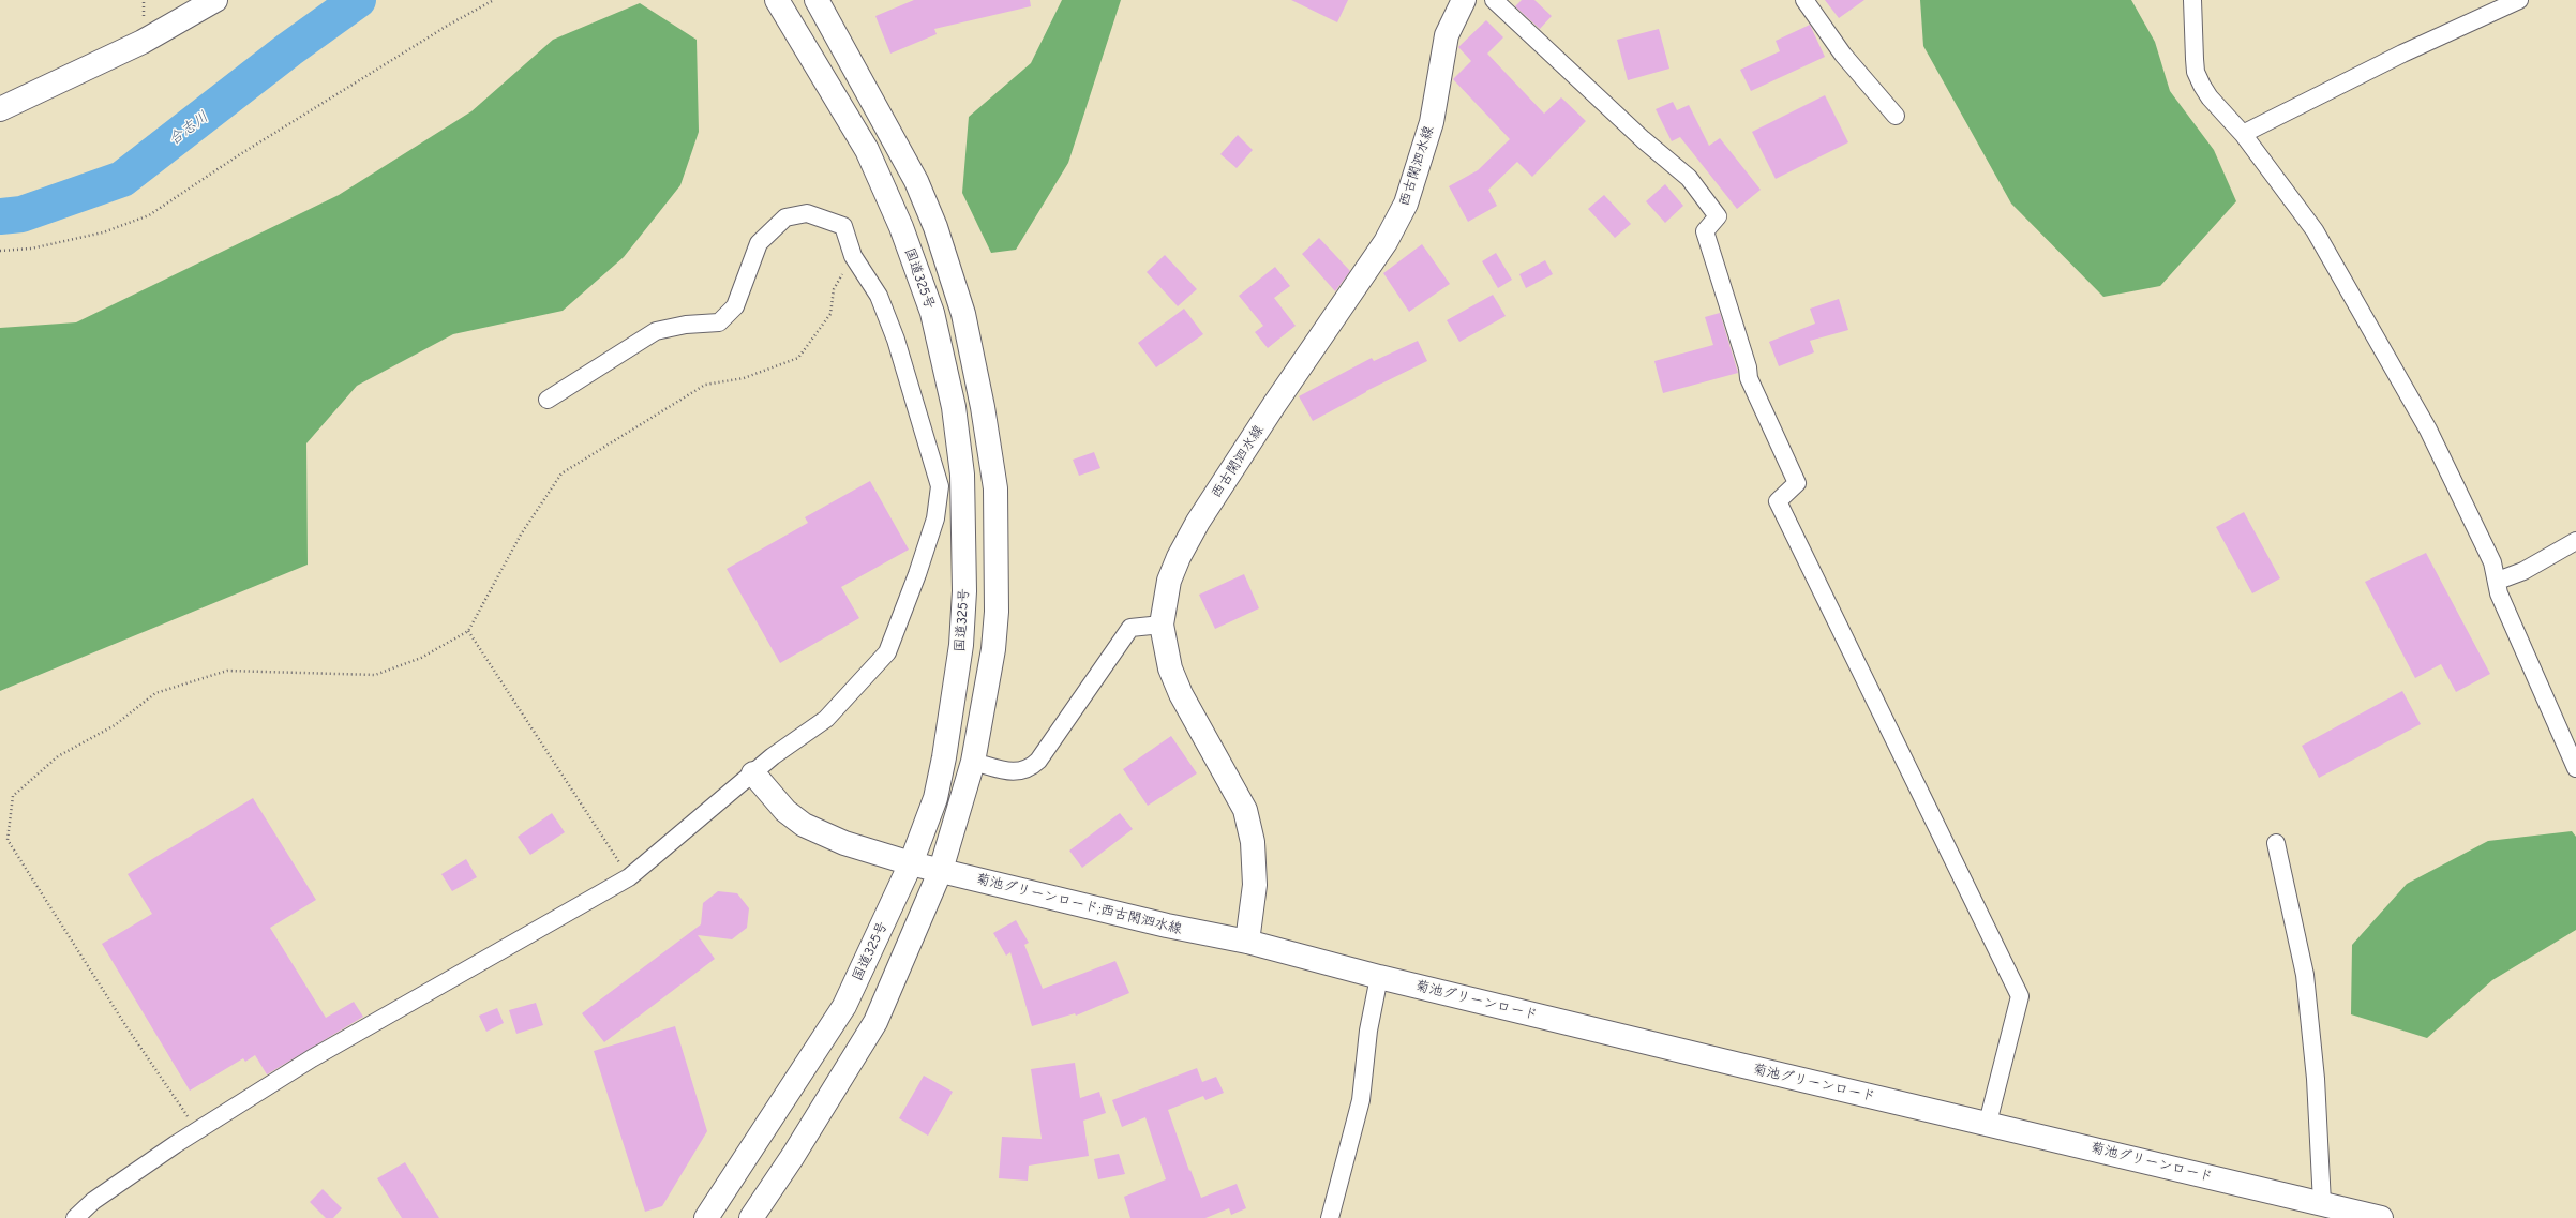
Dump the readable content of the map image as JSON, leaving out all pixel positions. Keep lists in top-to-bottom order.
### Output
{
  "streets": {
    "main road": [
      "西古閑泗水線",
      "国道325号",
      "菊池グリーンロード;西古閑泗水線",
      "菊池グリーンロード"
    ]
  },
  "crossings": [
    ["西古閑泗水線", "菊池グリーンロード;西古閑泗水線"],
    ["西古閑泗水線", "菊池グリーンロード"],
    ["国道325号", "菊池グリーンロード;西古閑泗水線"],
    ["菊池グリーンロード;西古閑泗水線", "菊池グリーンロード"]
  ],
  "water": ["合志川"]
}
